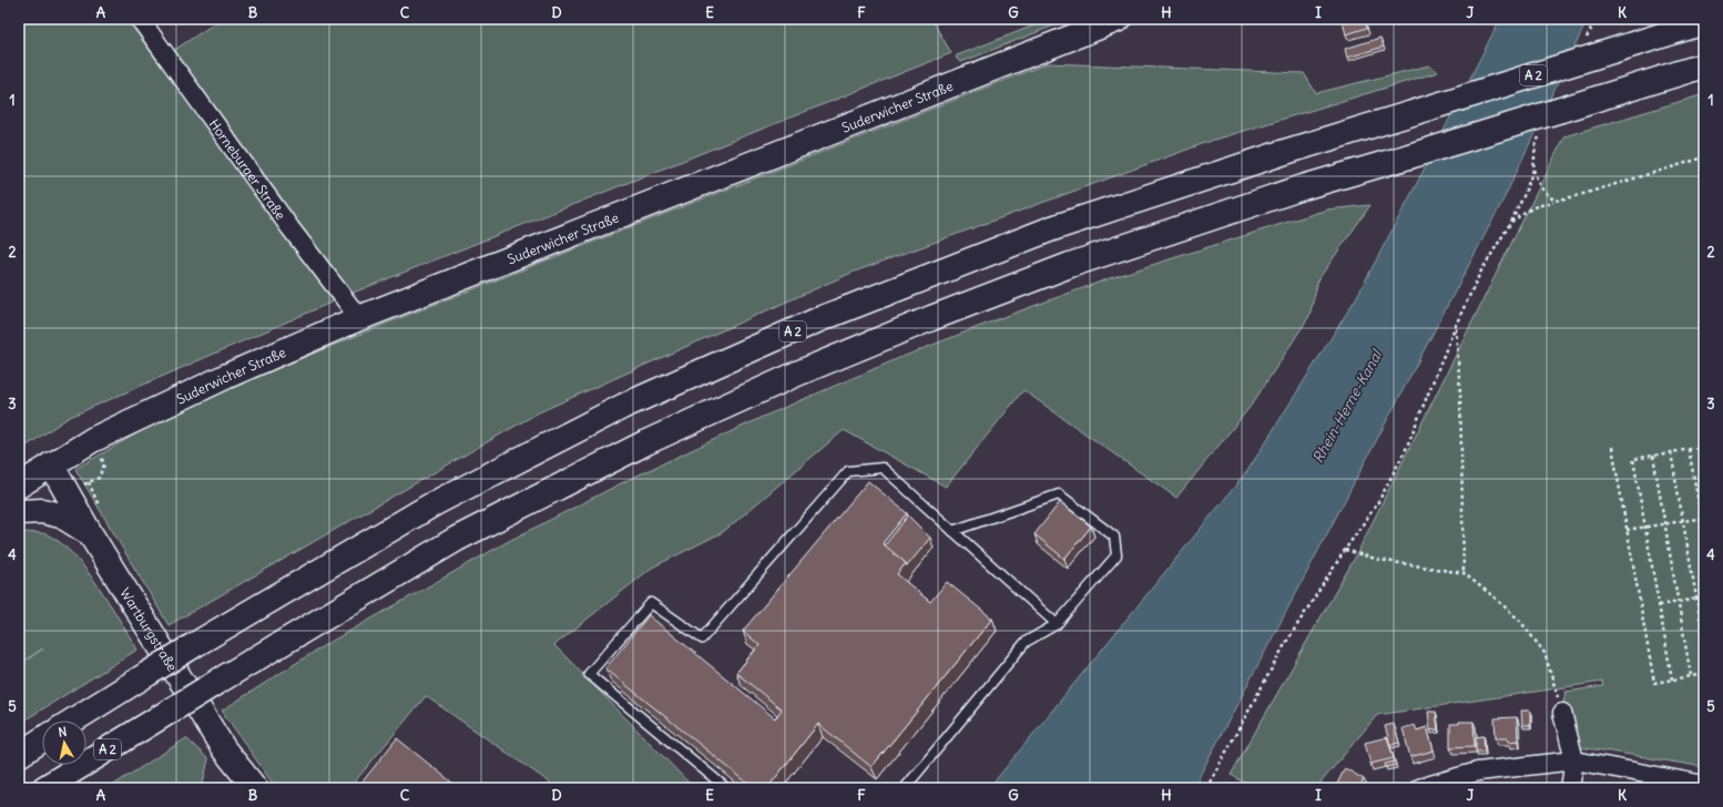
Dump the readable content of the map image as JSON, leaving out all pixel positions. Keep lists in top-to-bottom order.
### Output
{
  "streets": {
    "main road": ["A 2", "Suderwicher Straße", "Wartburgstraße"],
    "street": ["Horneburger Straße"]
  },
  "crossings": [
    ["Suderwicher Straße", "Horneburger Straße"],
    ["Suderwicher Straße", "Wartburgstraße"]
  ],
  "water": ["Rhein-Herne-Kanal"],
  "north": "top",
  "grid": {
    "columns": [
      "A",
      "B",
      "C",
      "D",
      "E",
      "F",
      "G",
      "H",
      "I",
      "J",
      "K"
    ],
    "rows": [
      "1",
      "2",
      "3",
      "4",
      "5"
    ]
  }
}
